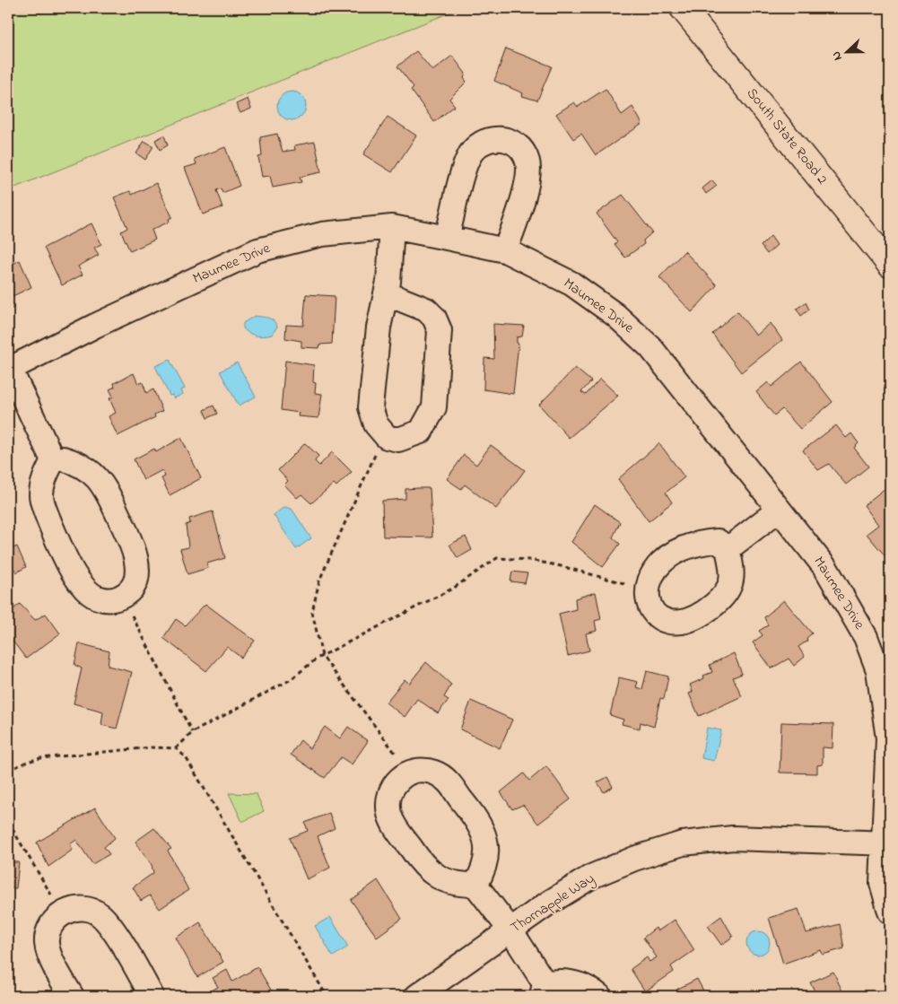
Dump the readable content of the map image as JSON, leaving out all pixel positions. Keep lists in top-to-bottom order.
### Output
{
  "streets": {
    "main road": ["South State Road 2"],
    "street": ["Maumee Drive", "Thornapple Way"]
  },
  "crossings": [
    ["Maumee Drive", "Thornapple Way"]
  ],
  "north": "left"
}
